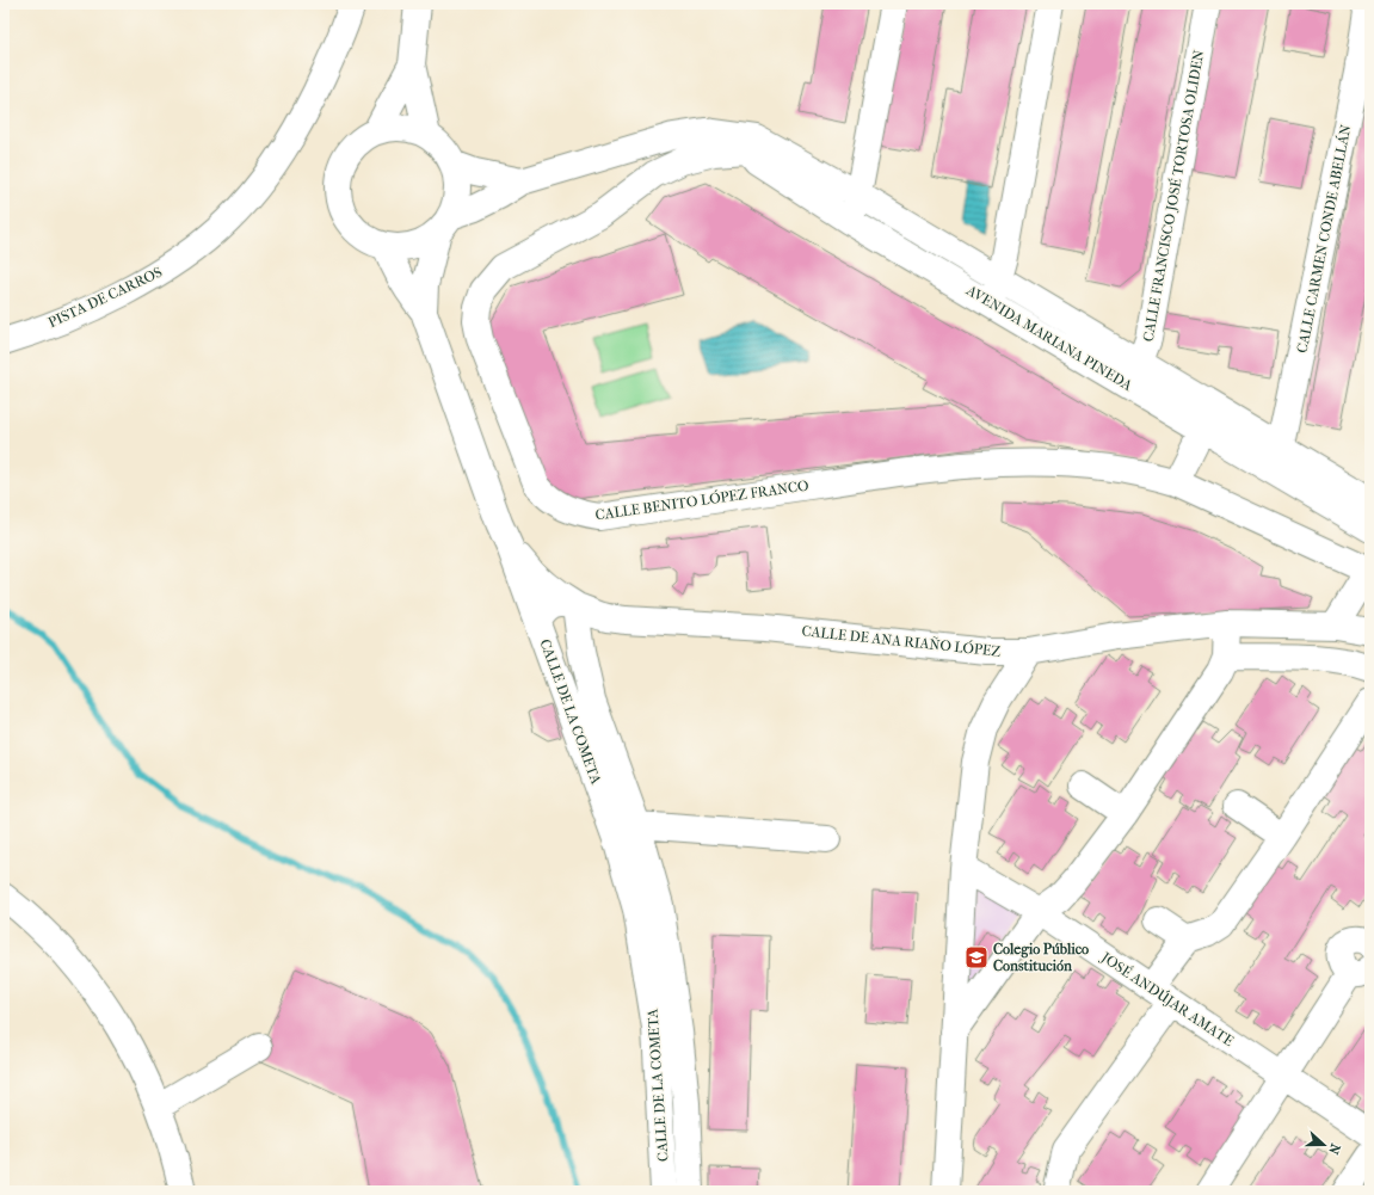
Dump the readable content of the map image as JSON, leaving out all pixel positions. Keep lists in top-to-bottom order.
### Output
{
  "streets": {
    "street": [
      "CALLE FRANCISCO JOSÉ TORTOSA OLIDEN",
      "CALLE CARMEN CONDE ABELLÁN",
      "PISTA DE CARROS",
      "AVENIDA MARIANA PINEDA",
      "CALLE BENITO LÓPEZ FRANCO",
      "CALLE DE ANA RIAÑO LÓPEZ",
      "CALLE DE LA COMETA",
      "JOSÉ ANDÚJAR AMATE"
    ]
  },
  "crossings": [
    ["CALLE FRANCISCO JOSÉ TORTOSA OLIDEN", "AVENIDA MARIANA PINEDA"],
    ["CALLE CARMEN CONDE ABELLÁN", "AVENIDA MARIANA PINEDA"],
    ["AVENIDA MARIANA PINEDA", "CALLE BENITO LÓPEZ FRANCO"],
    ["AVENIDA MARIANA PINEDA", "CALLE DE LA COMETA"],
    ["CALLE DE ANA RIAÑO LÓPEZ", "CALLE DE LA COMETA"]
  ],
  "places": {
    "school or university": ["Colegio Público Constitución"]
  },
  "north": "right"
}
